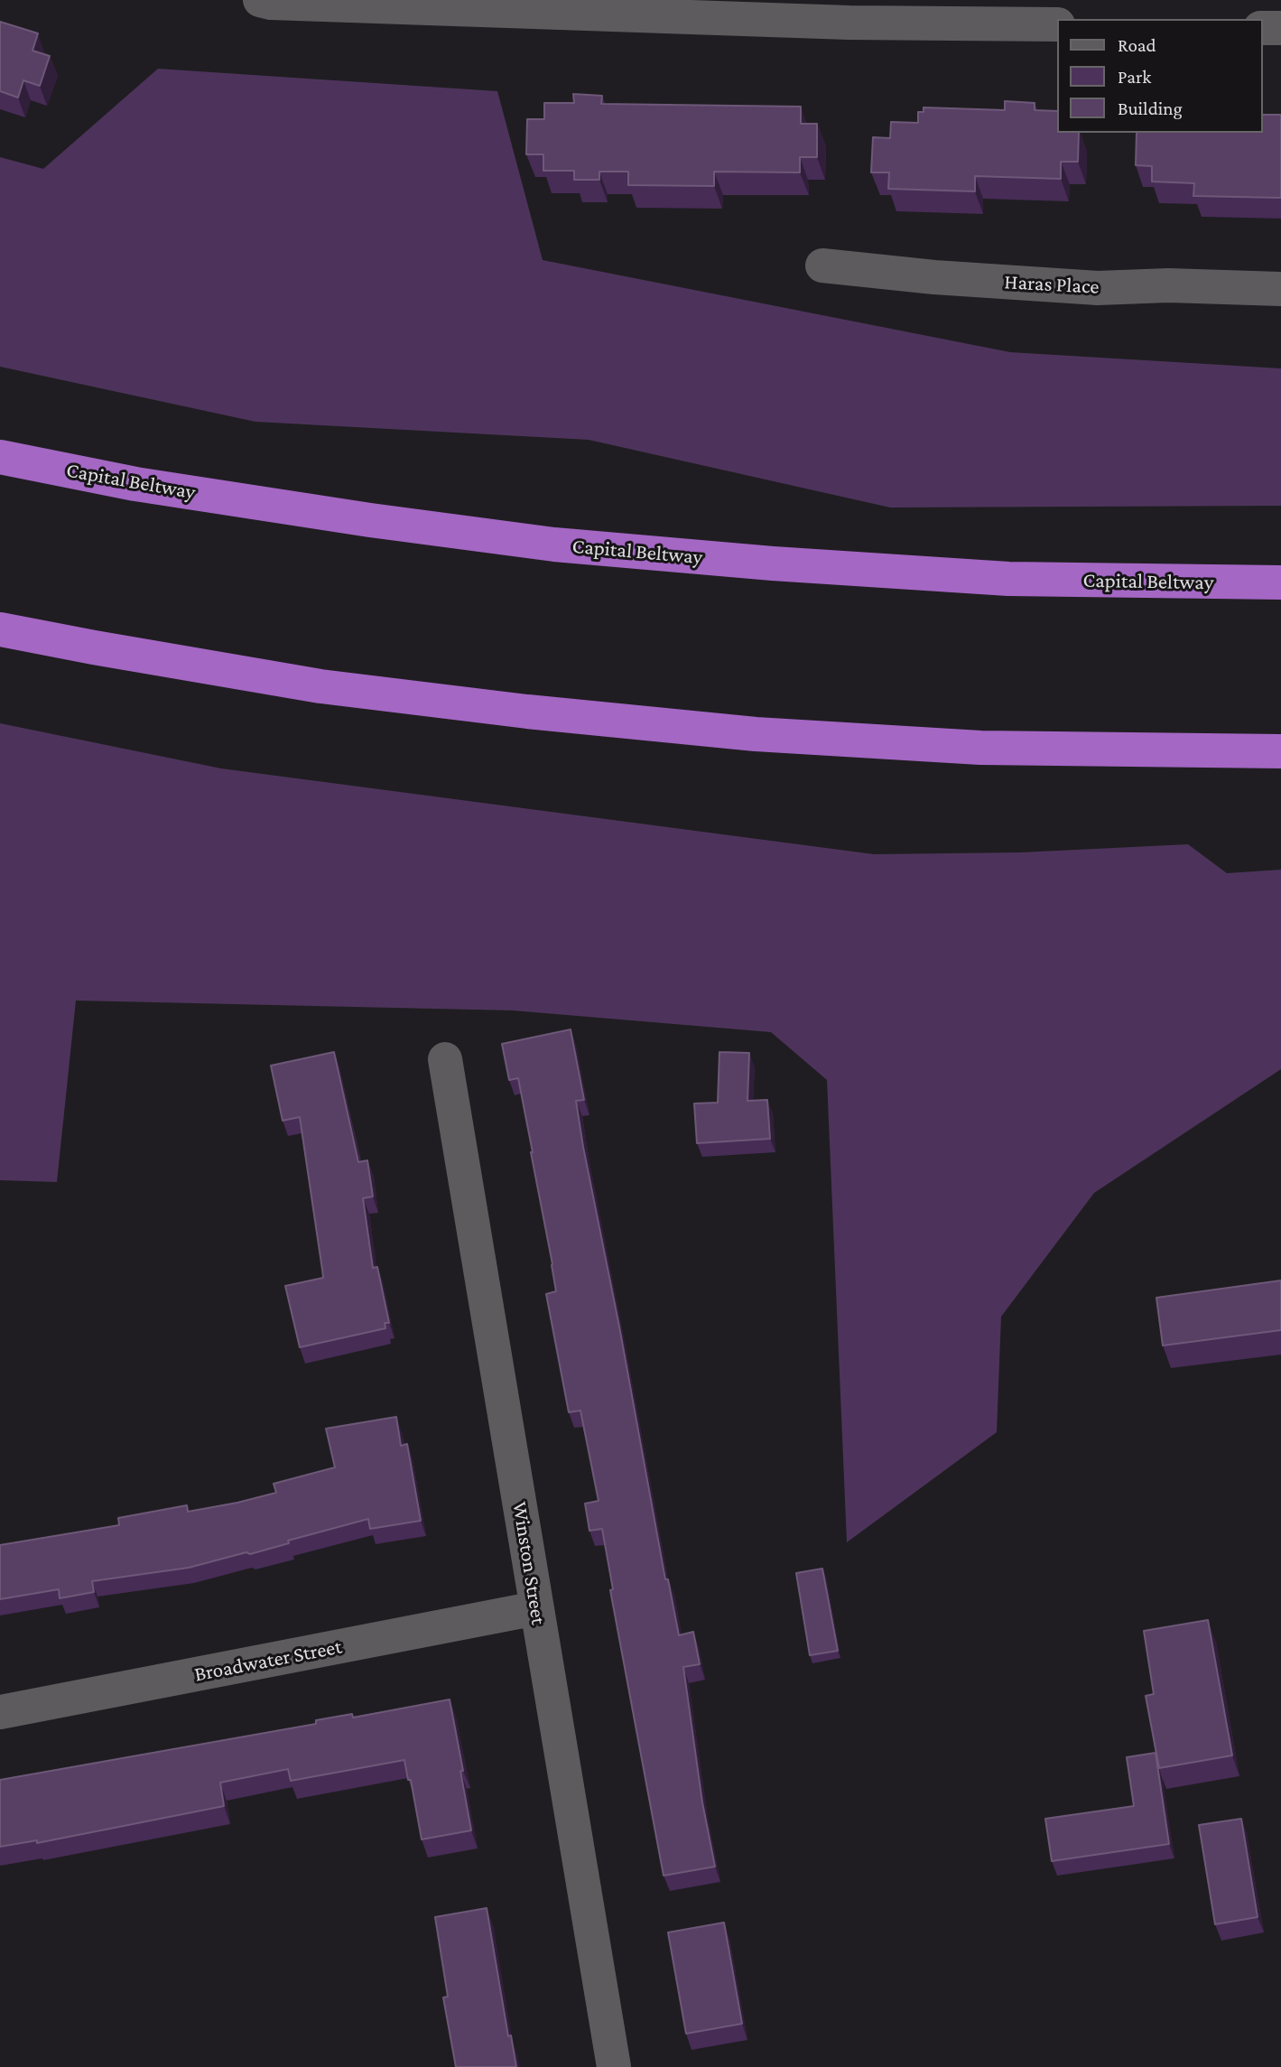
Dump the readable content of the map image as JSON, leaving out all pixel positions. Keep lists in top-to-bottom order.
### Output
{
  "streets": {
    "highway": ["Capital Beltway"],
    "street": ["Haras Place", "Winston Street", "Broadwater Street"]
  },
  "crossings": [
    ["Winston Street", "Broadwater Street"]
  ],
  "legend": ["Road", "Park", "Building"]
}
